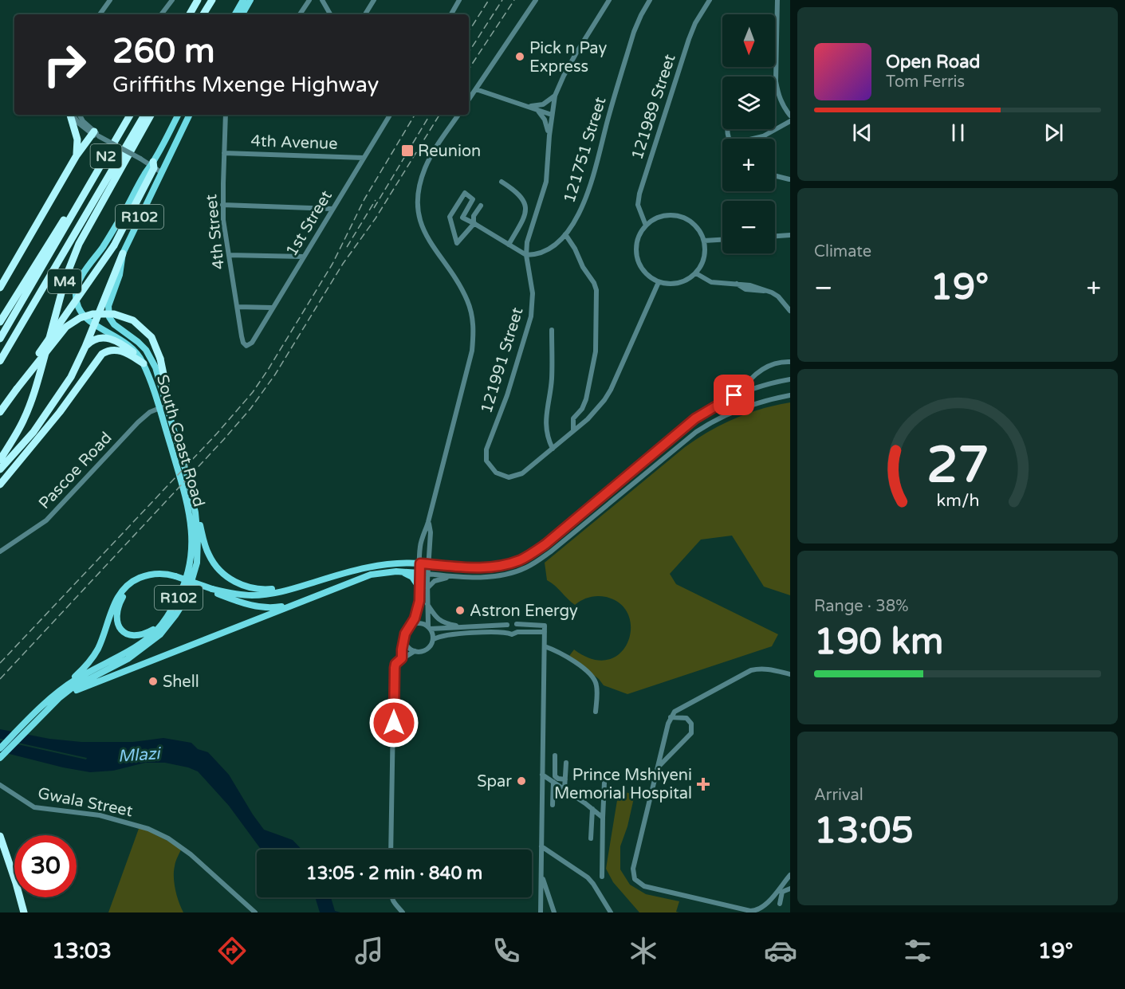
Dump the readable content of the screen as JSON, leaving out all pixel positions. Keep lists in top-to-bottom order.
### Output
{
  "streets": {
    "highway": ["N2", "M4"],
    "main road": ["R102", "South Coast Road"],
    "street": [
      "121989 Street",
      "4th Avenue",
      "121751 Street",
      "1st Street",
      "4th Street",
      "121991 Street",
      "Pascoe Road",
      "Gwala Street"
    ]
  },
  "crossings": [
    ["121989 Street", "121991 Street"],
    ["4th Avenue", "1st Street"],
    ["4th Avenue", "4th Street"],
    ["121751 Street", "121991 Street"],
    ["1st Street", "4th Street"],
    ["South Coast Road", "Pascoe Road"]
  ],
  "water": ["Mlazi"],
  "places": {
    "other": [
      "Pick n Pay Express",
      "Astron Energy",
      "Shell",
      "Spar"
    ],
    "transit": ["Reunion"],
    "health": ["Prince Mshiyeni Memorial Hospital"]
  },
  "north": "bottom",
  "page": {
    "map_buttons": ["+", "−"],
    "turn": ["260 m", "Griffiths Mxenge Highway"],
    "song": ["Open Road", "Tom Ferris"],
    "tile": [
      "Climate",
      ["Range · 38%", "190 km"],
      ["Arrival", "13:05"]
    ],
    "heat": ["−", "19°", "+"],
    "limit": "30",
    "trip": "13:05 · 2 min · 840 m",
    "tabs": ["13:03", "19°"],
    "gauge": ["27", "km/h"]
  }
}
